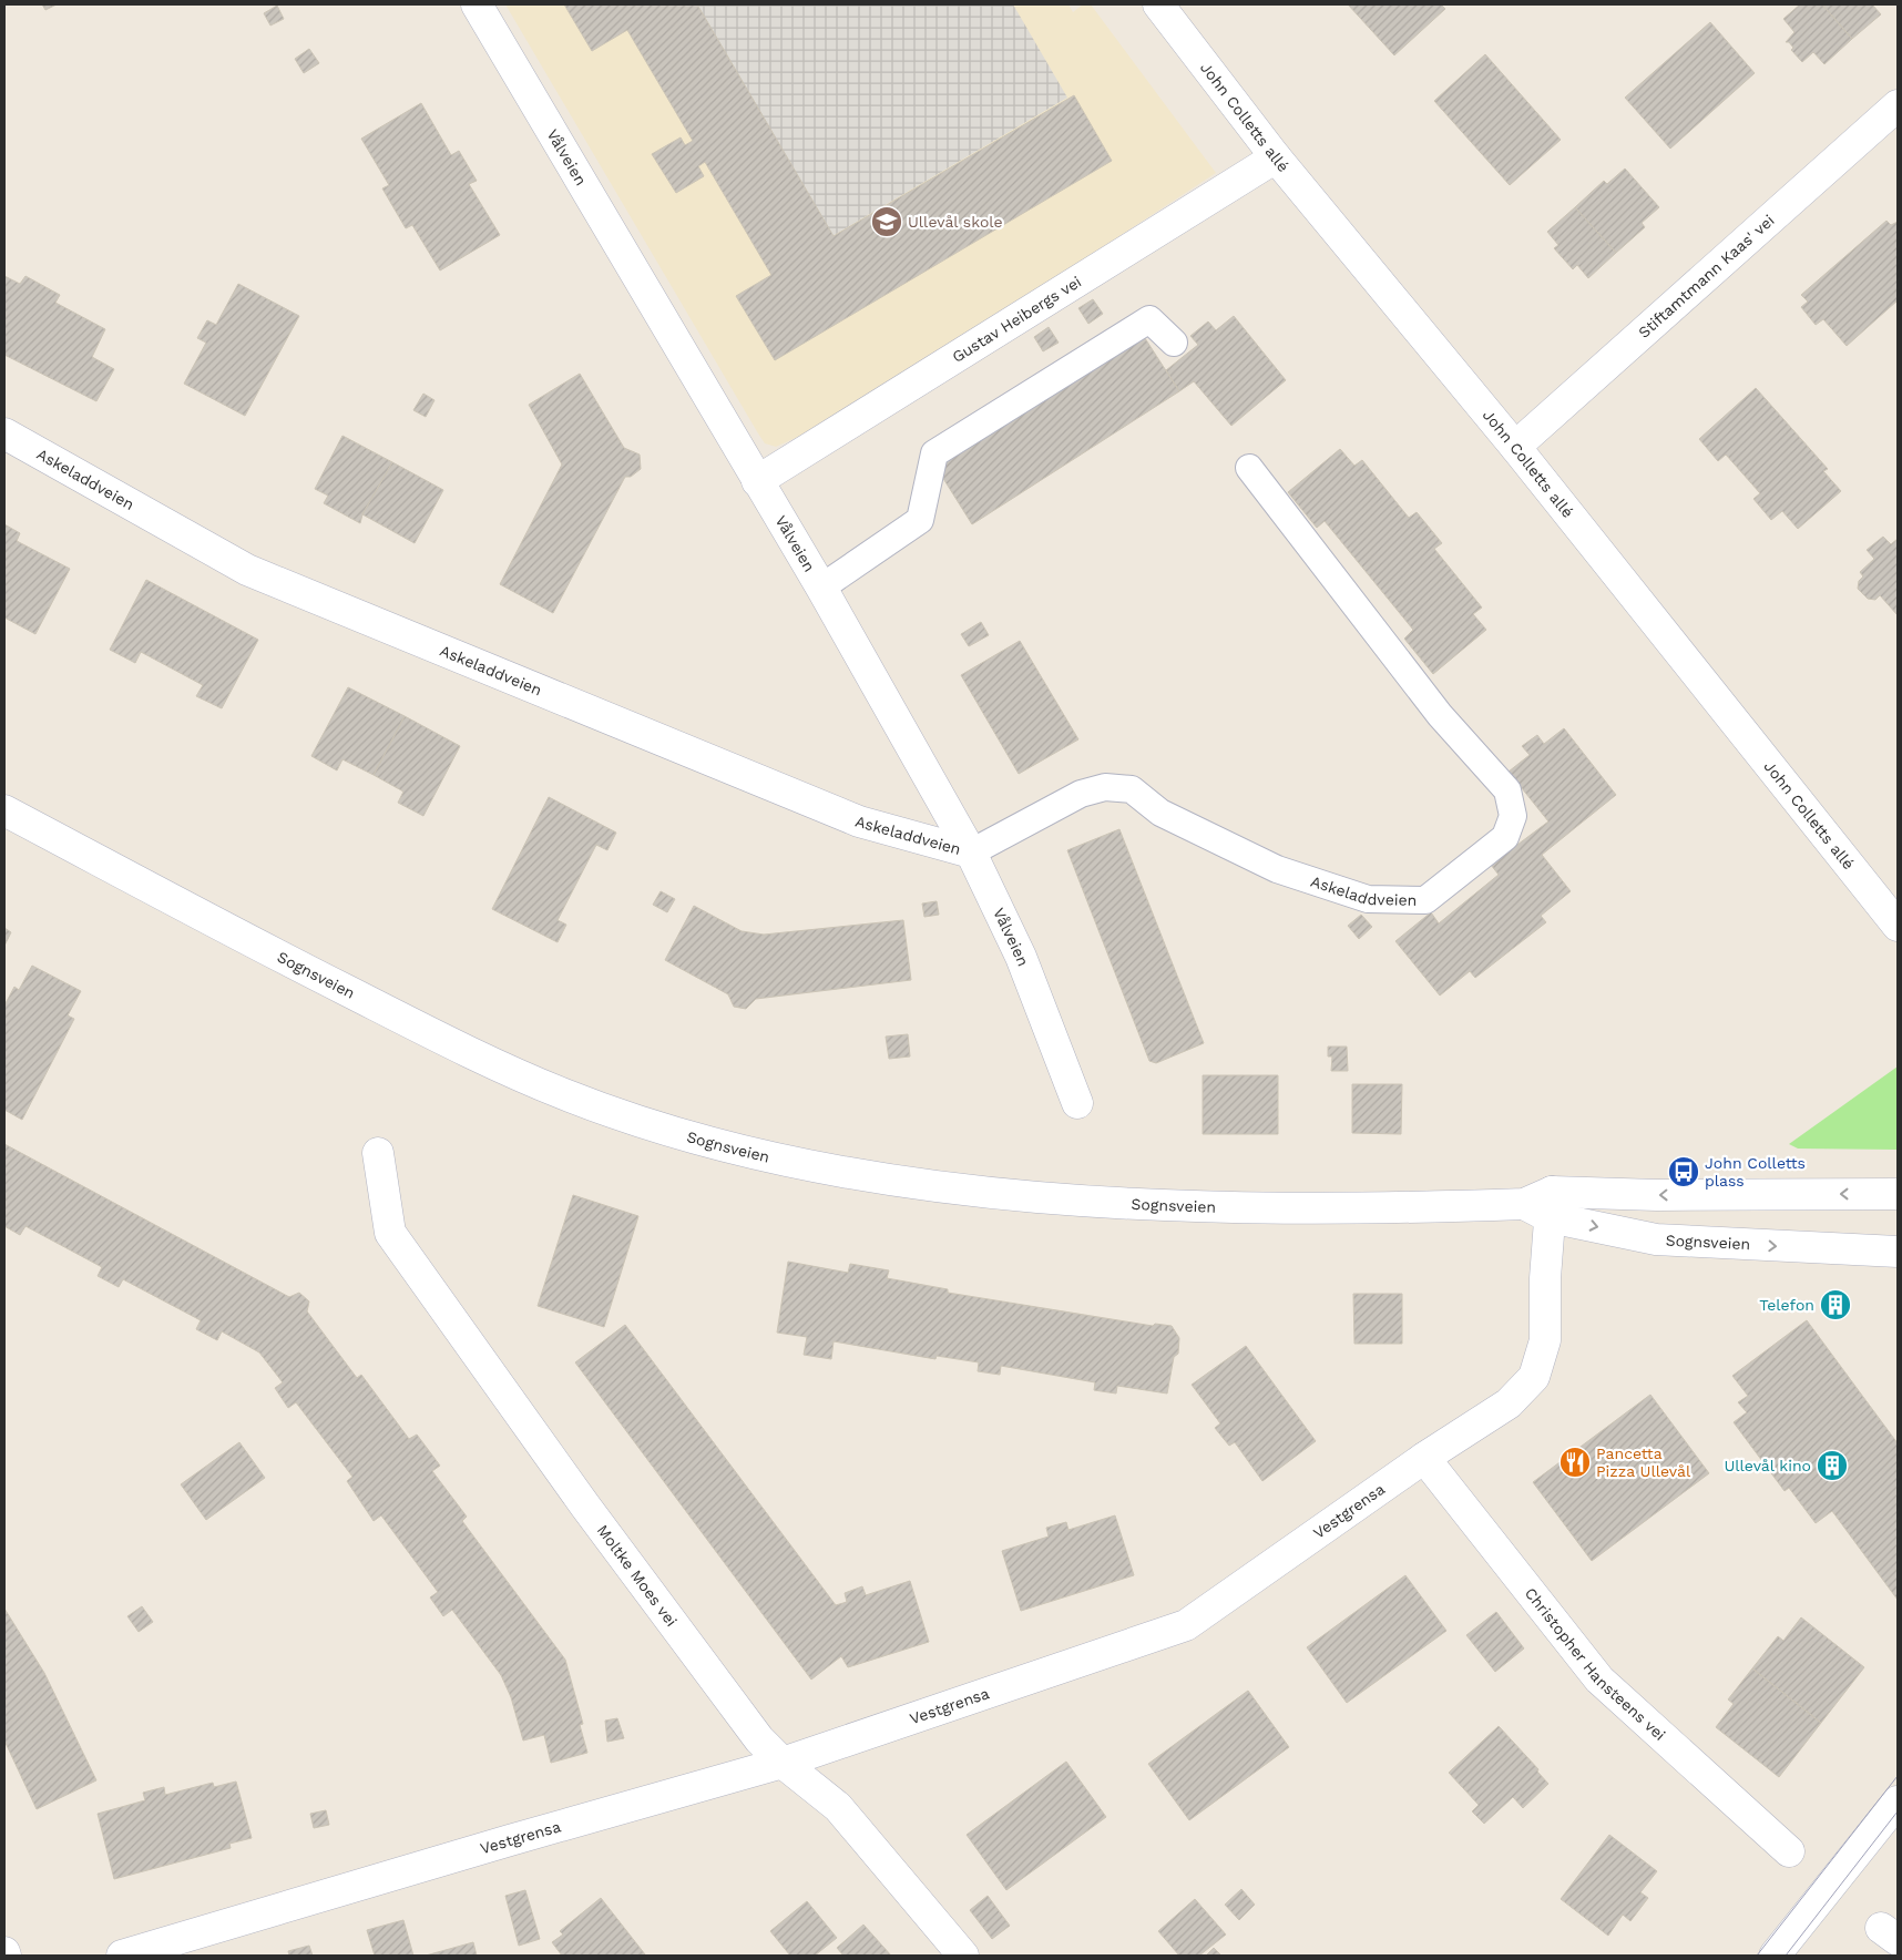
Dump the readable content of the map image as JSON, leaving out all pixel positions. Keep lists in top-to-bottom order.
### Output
{
  "streets": {
    "street": [
      "John Colletts allé",
      "Vålveien",
      "Stiftamtmann Kaas' vei",
      "Gustav Heibergs vei",
      "Askeladdveien",
      "Sognsveien",
      "Vestgrensa",
      "Moltke Moes vei",
      "Christopher Hansteens vei"
    ]
  },
  "crossings": [
    ["John Colletts allé", "Stiftamtmann Kaas' vei"],
    ["John Colletts allé", "Gustav Heibergs vei"],
    ["Vålveien", "Gustav Heibergs vei"],
    ["Vålveien", "Askeladdveien"],
    ["Sognsveien", "Vestgrensa"],
    ["Vestgrensa", "Moltke Moes vei"],
    ["Vestgrensa", "Christopher Hansteens vei"]
  ],
  "places": {
    "school or university": ["Ullevål skole"],
    "bus stop": ["John Colletts plass"],
    "building": ["Telefon", "Ullevål kino"],
    "restaurant": ["Pancetta Pizza Ullevål"]
  }
}
